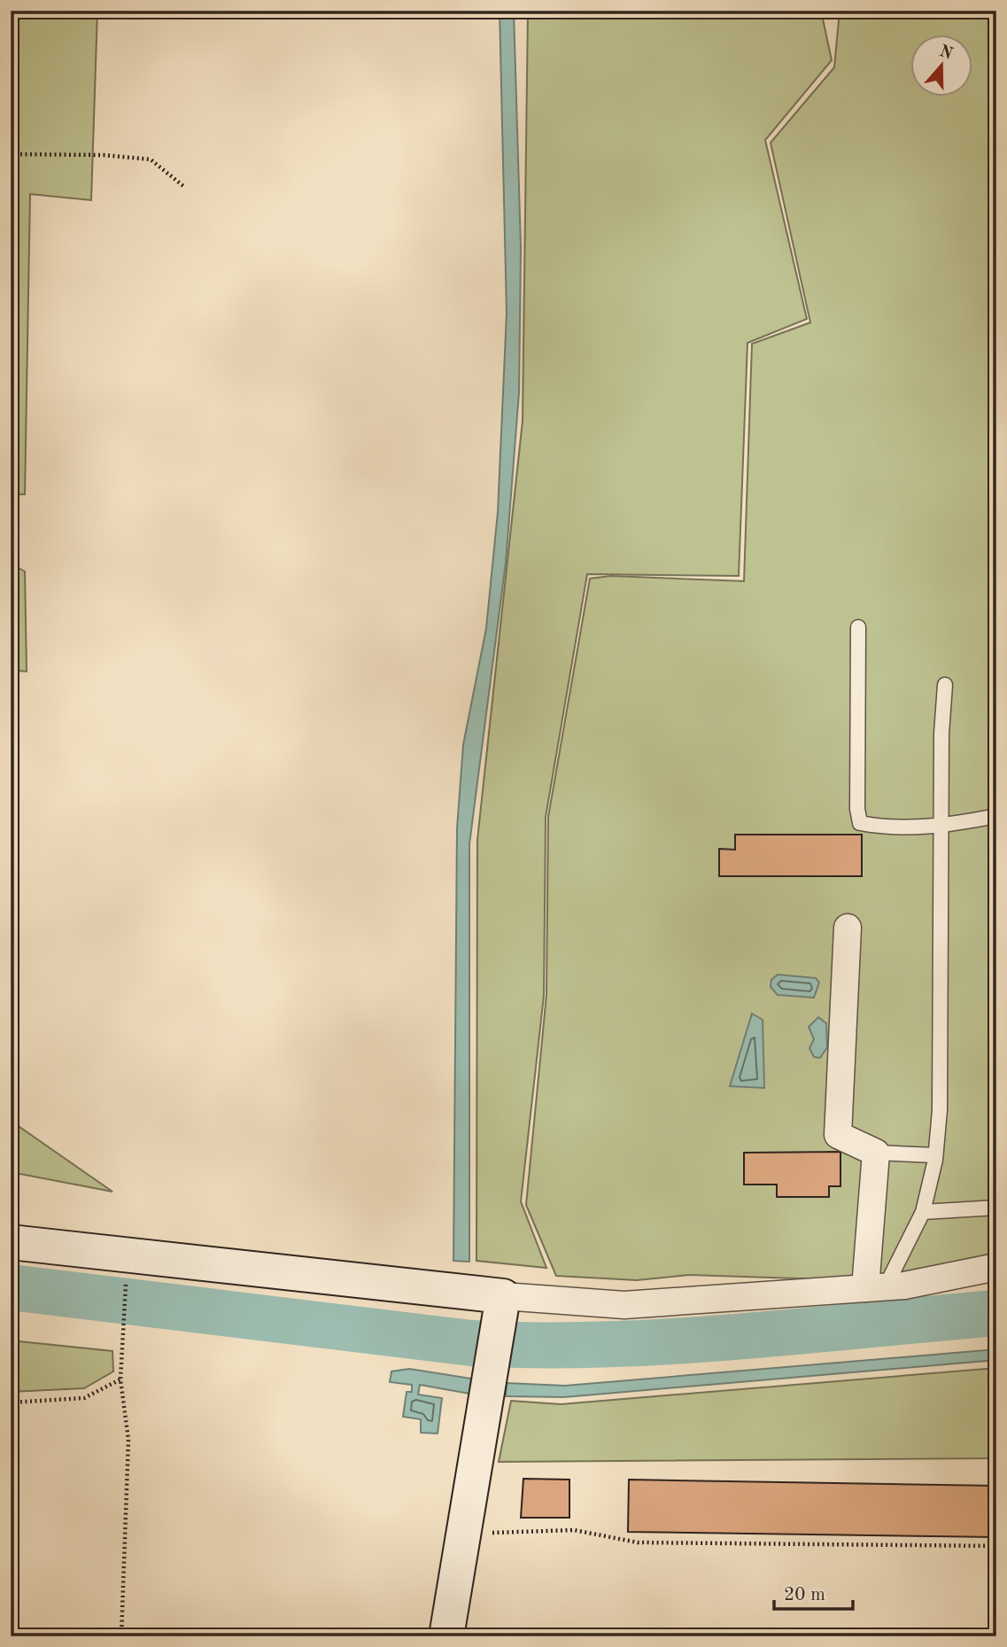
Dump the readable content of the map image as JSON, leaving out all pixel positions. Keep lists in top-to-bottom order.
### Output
{
  "scale_bar": "20 m",
  "north": "top"
}
